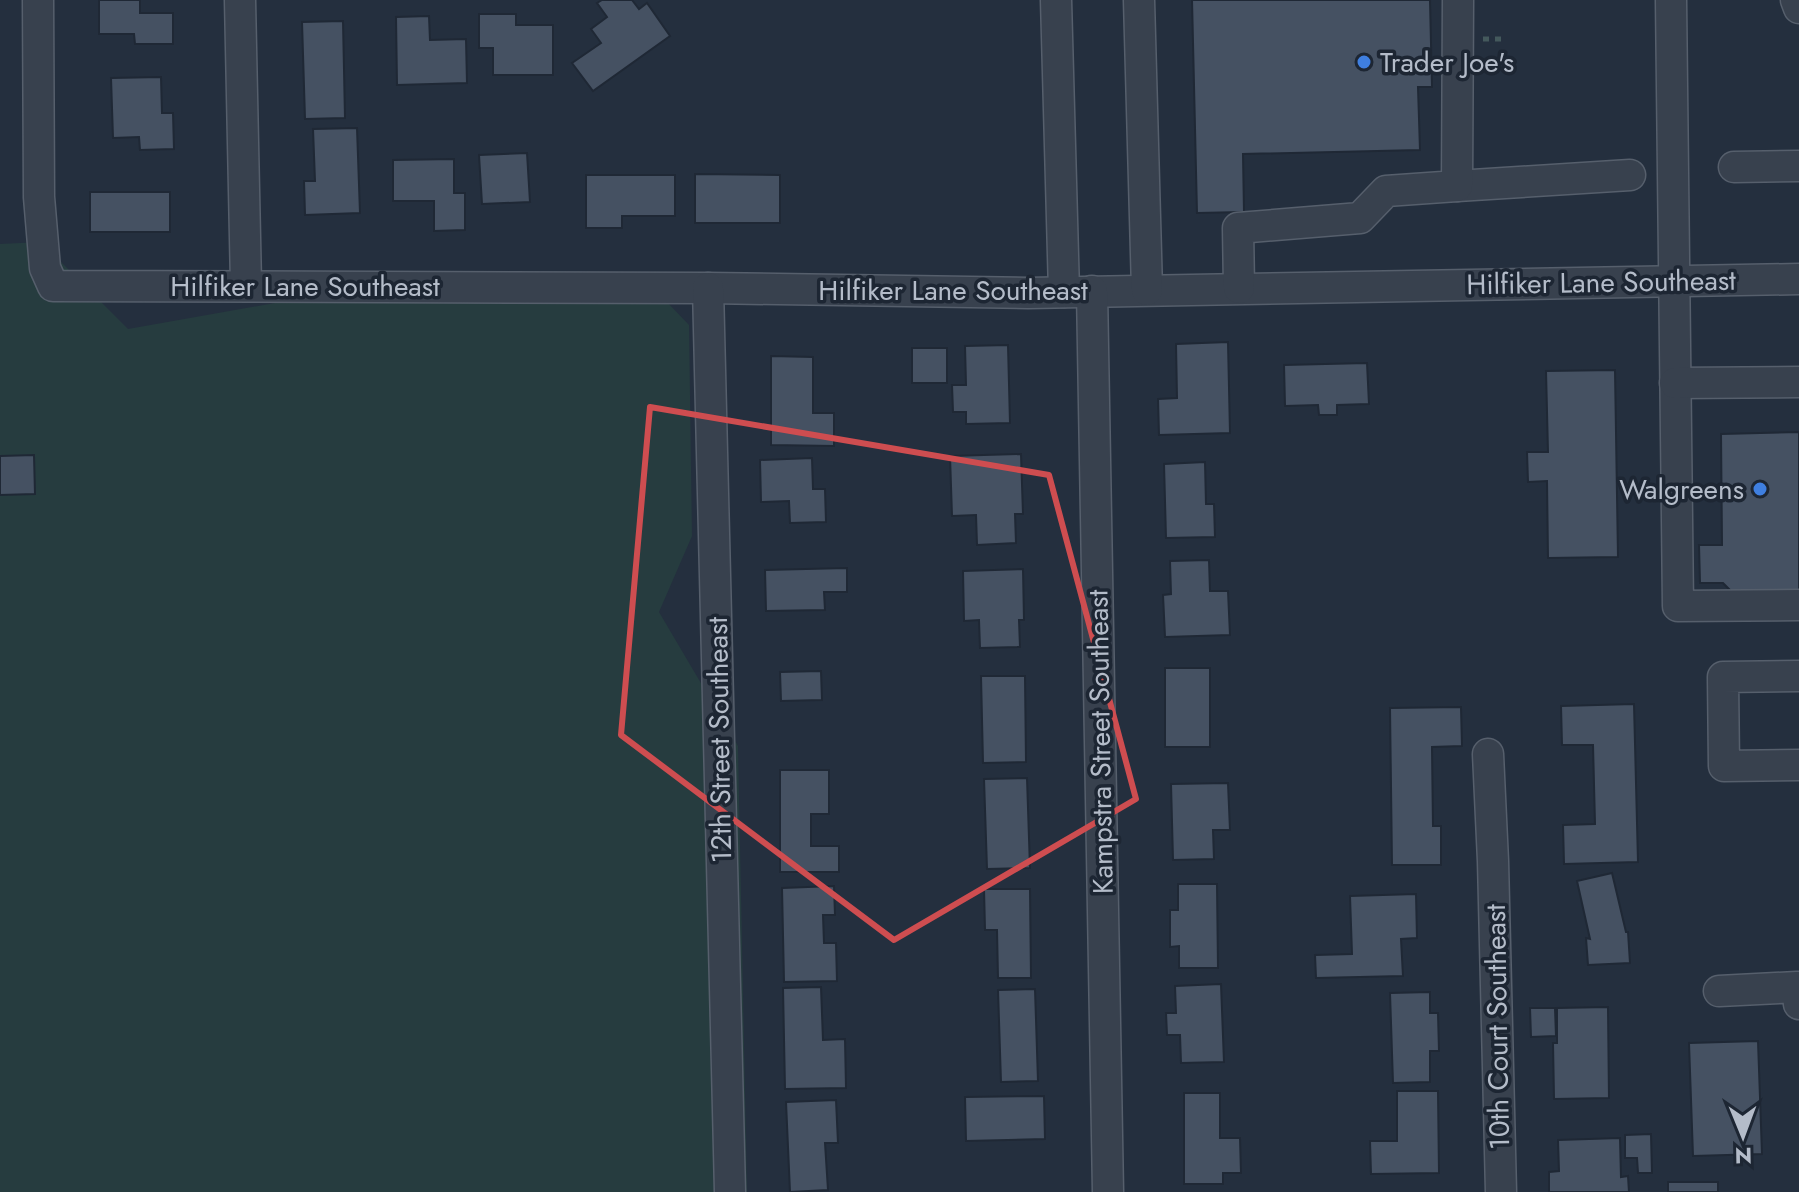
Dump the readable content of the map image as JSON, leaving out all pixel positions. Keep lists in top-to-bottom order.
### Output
{
  "streets": {
    "street": [
      "Hilfiker Lane Southeast",
      "12th Street Southeast",
      "Kampstra Street Southeast",
      "10th Court Southeast"
    ]
  },
  "crossings": [
    ["Hilfiker Lane Southeast", "12th Street Southeast"],
    ["Hilfiker Lane Southeast", "Kampstra Street Southeast"]
  ],
  "places": ["Trader Joe's", "Walgreens"],
  "north": "bottom"
}
